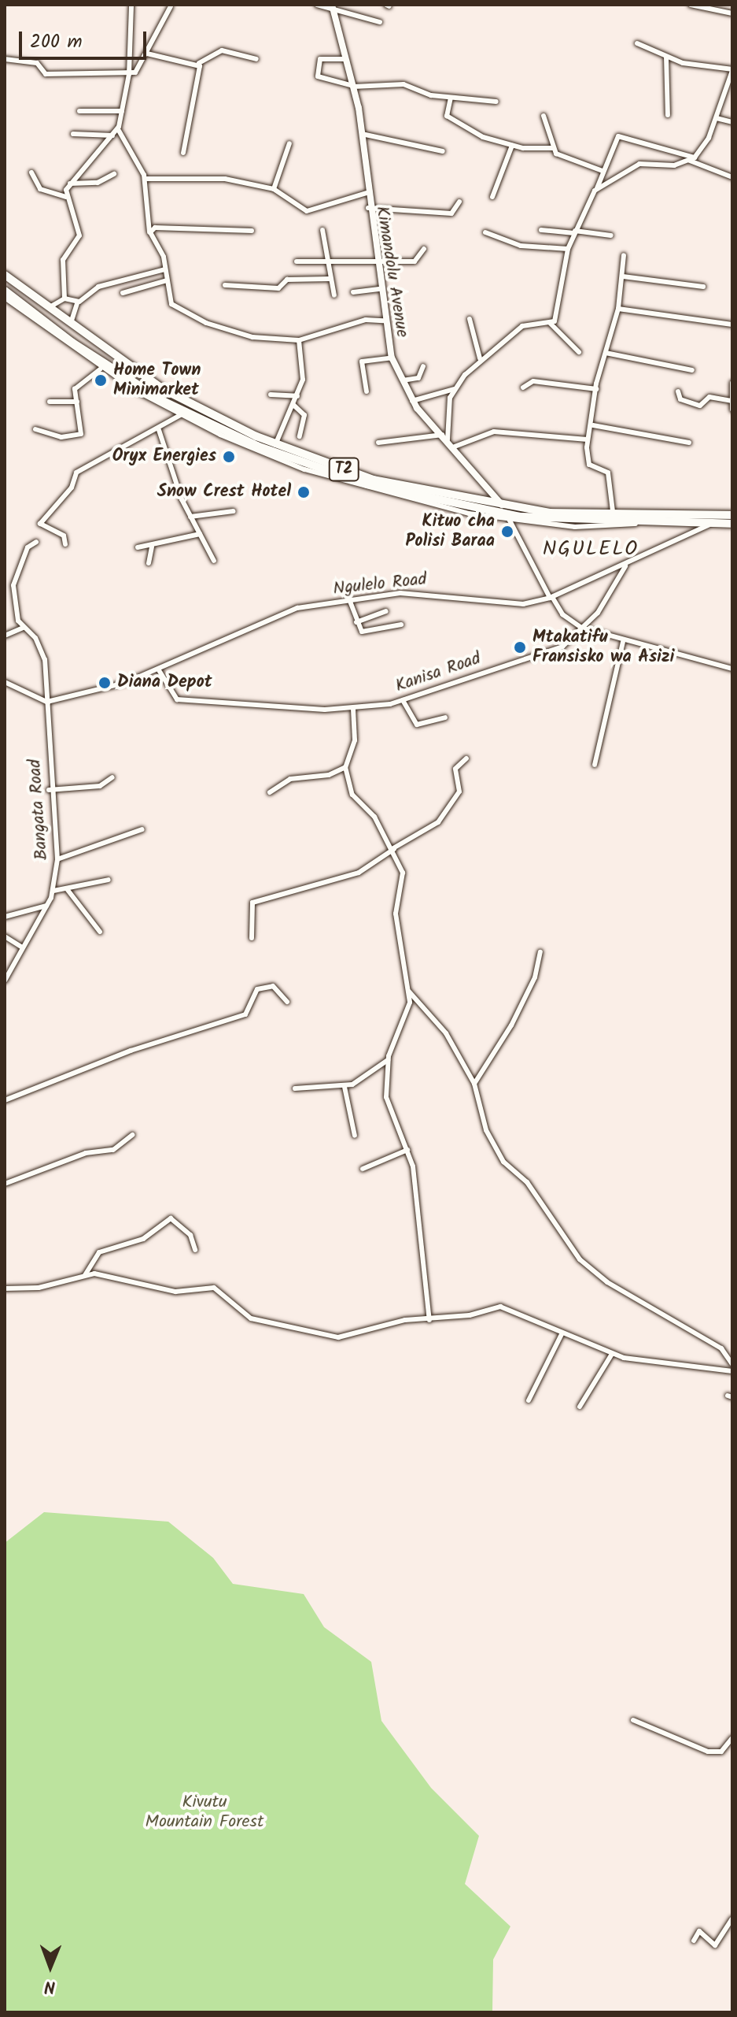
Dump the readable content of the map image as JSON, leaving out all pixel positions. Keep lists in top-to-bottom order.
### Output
{
  "streets": {
    "highway": ["T2"],
    "street": [
      "Kimandolu Avenue",
      "Ngulelo Road",
      "Kanisa Road",
      "Bangata Road"
    ]
  },
  "crossings": [
    ["Kimandolu Avenue", "T2"],
    ["T2", "Ngulelo Road"],
    ["Ngulelo Road", "Kanisa Road"],
    ["Ngulelo Road", "Bangata Road"]
  ],
  "districts": ["NGULELO"],
  "parks": ["Kivutu Mountain Forest"],
  "places": [
    "Home Town Minimarket",
    "Oryx Energies",
    "Snow Crest Hotel",
    "Kituo cha Polisi Baraa",
    "Mtakatifu Fransisko wa Asizi",
    "Diana Depot"
  ],
  "scale_bar": "200 m",
  "north": "bottom"
}
